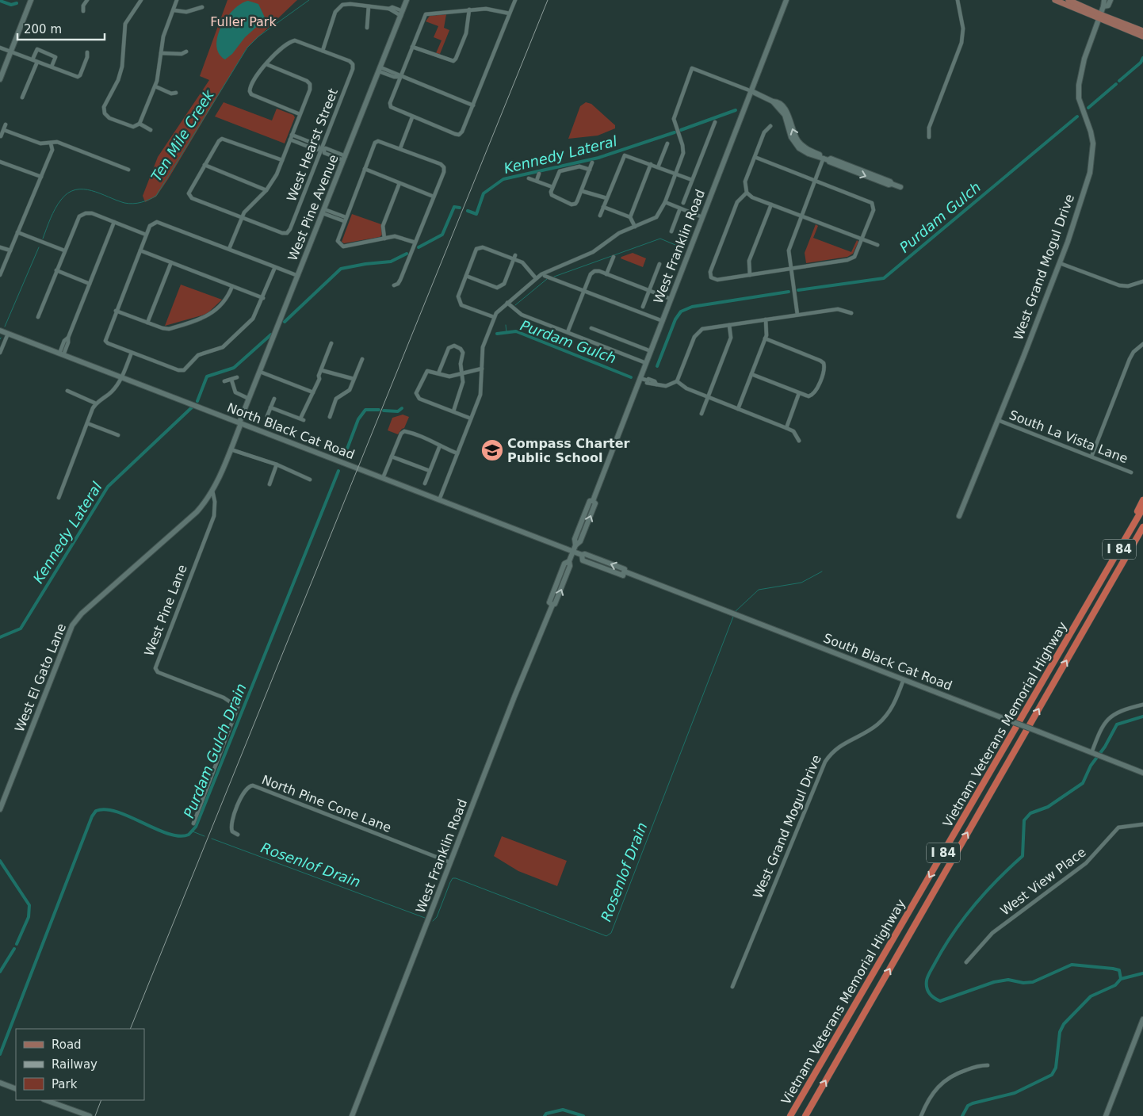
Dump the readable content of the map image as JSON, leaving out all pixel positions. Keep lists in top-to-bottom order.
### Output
{
  "streets": {
    "highway": ["I 84", "Vietnam Veterans Memorial Highway"],
    "street": [
      "West Hearst Street",
      "West Pine Avenue",
      "West Franklin Road",
      "West Grand Mogul Drive",
      "North Black Cat Road",
      "South La Vista Lane",
      "West Pine Lane",
      "South Black Cat Road",
      "West El Gato Lane",
      "North Pine Cone Lane",
      "West View Place"
    ]
  },
  "crossings": [
    ["West Pine Avenue", "North Black Cat Road"],
    ["West Pine Avenue", "West Pine Lane"],
    ["West Franklin Road", "North Black Cat Road"],
    ["West Franklin Road", "South Black Cat Road"],
    ["West Franklin Road", "North Pine Cone Lane"],
    ["West Grand Mogul Drive", "South La Vista Lane"],
    ["West Grand Mogul Drive", "South Black Cat Road"],
    ["North Black Cat Road", "West Pine Lane"],
    ["North Black Cat Road", "South Black Cat Road"],
    ["West Pine Lane", "West El Gato Lane"]
  ],
  "water": [
    "Ten Mile Creek",
    "Kennedy Lateral",
    "Purdam Gulch",
    "Purdam Gulch Drain",
    "Rosenlof Drain"
  ],
  "parks": ["Fuller Park"],
  "places": {
    "school or university": ["Compass Charter Public School"]
  },
  "legend": ["Road", "Railway", "Park"],
  "scale_bar": "200 m"
}
